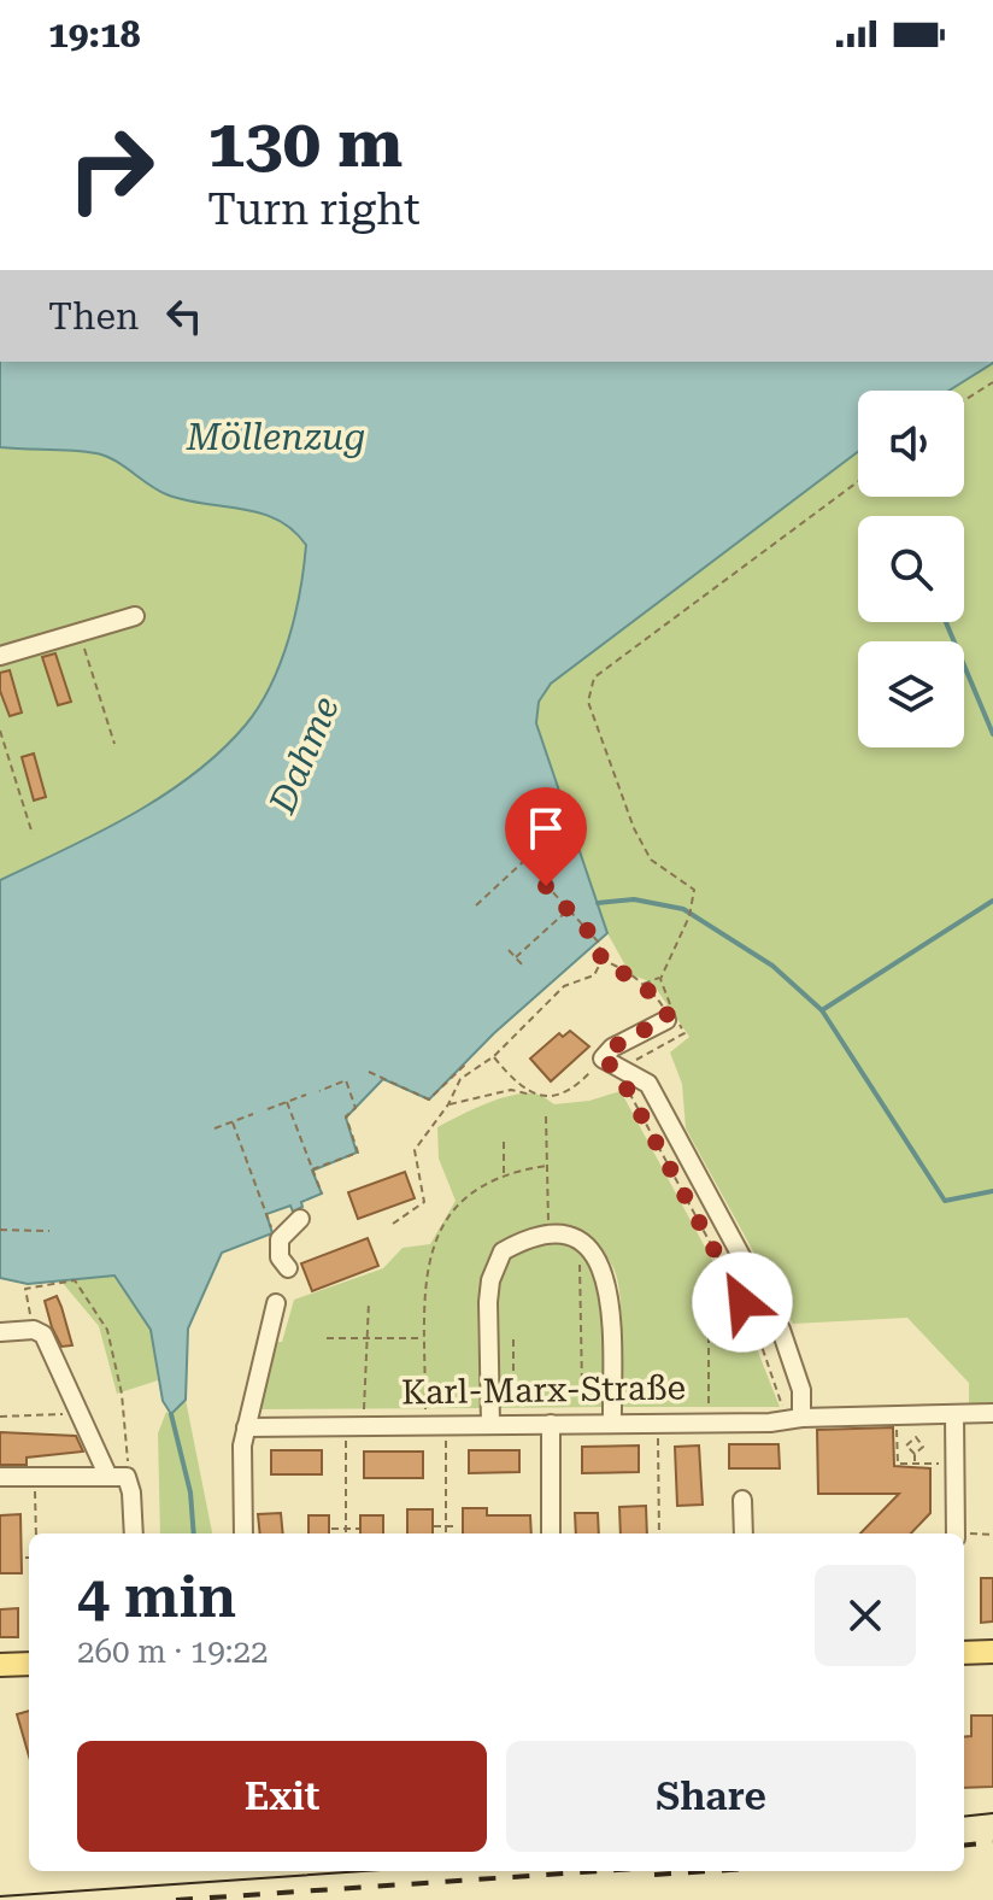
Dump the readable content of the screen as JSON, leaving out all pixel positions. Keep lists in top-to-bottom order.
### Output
{
  "streets": {
    "street": ["Karl-Marx-Straße"]
  },
  "water": ["Möllenzug", "Dahme"],
  "page": {
    "status": "19:18",
    "turn": ["130 m", "Turn right"],
    "then": "Then",
    "heading": ["4 min", "260 m · 19:22"],
    "buttons": ["Exit", "Share"]
  }
}
